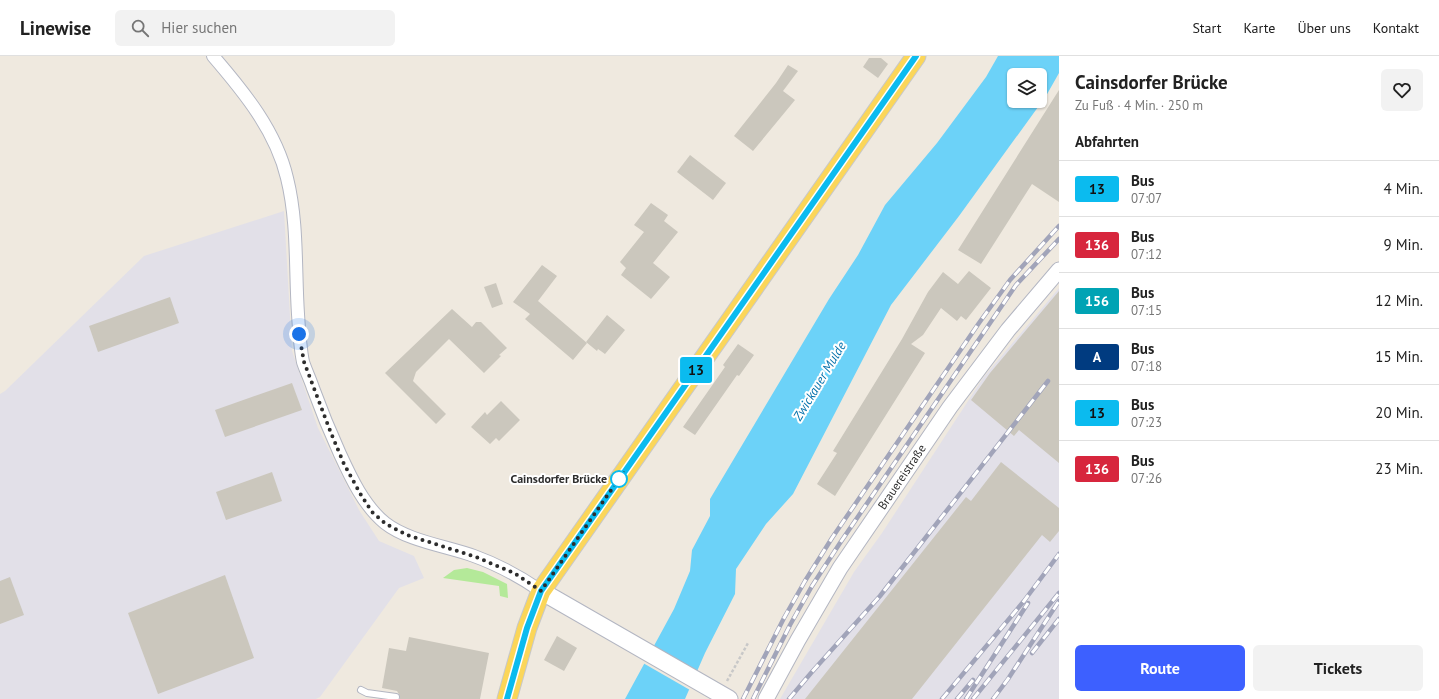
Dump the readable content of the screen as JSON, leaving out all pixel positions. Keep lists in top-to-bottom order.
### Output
{
  "streets": {
    "street": ["Brauereistraße"]
  },
  "water": ["Zwickauer Mulde"],
  "places": ["Cainsdorfer Brücke"],
  "lines": ["bus line 13"],
  "page": {
    "header": "Linewise",
    "search": "Hier suchen",
    "nav": [
      "Start",
      "Karte",
      "Über uns",
      "Kontakt"
    ],
    "on_map": "13",
    "heading": [
      ["Cainsdorfer Brücke", "Zu Fuß · 4 Min. · 250 m"],
      "Abfahrten"
    ],
    "list": [
      {
        "mark": "13",
        "name": "Bus",
        "note": "07:07",
        "value": "4 Min."
      },
      {
        "mark": "136",
        "name": "Bus",
        "note": "07:12",
        "value": "9 Min."
      },
      {
        "mark": "156",
        "name": "Bus",
        "note": "07:15",
        "value": "12 Min."
      },
      {
        "mark": "A",
        "name": "Bus",
        "note": "07:18",
        "value": "15 Min."
      },
      {
        "mark": "13",
        "name": "Bus",
        "note": "07:23",
        "value": "20 Min."
      },
      {
        "mark": "136",
        "name": "Bus",
        "note": "07:26",
        "value": "23 Min."
      }
    ],
    "buttons": ["Route", "Tickets"]
  }
}
